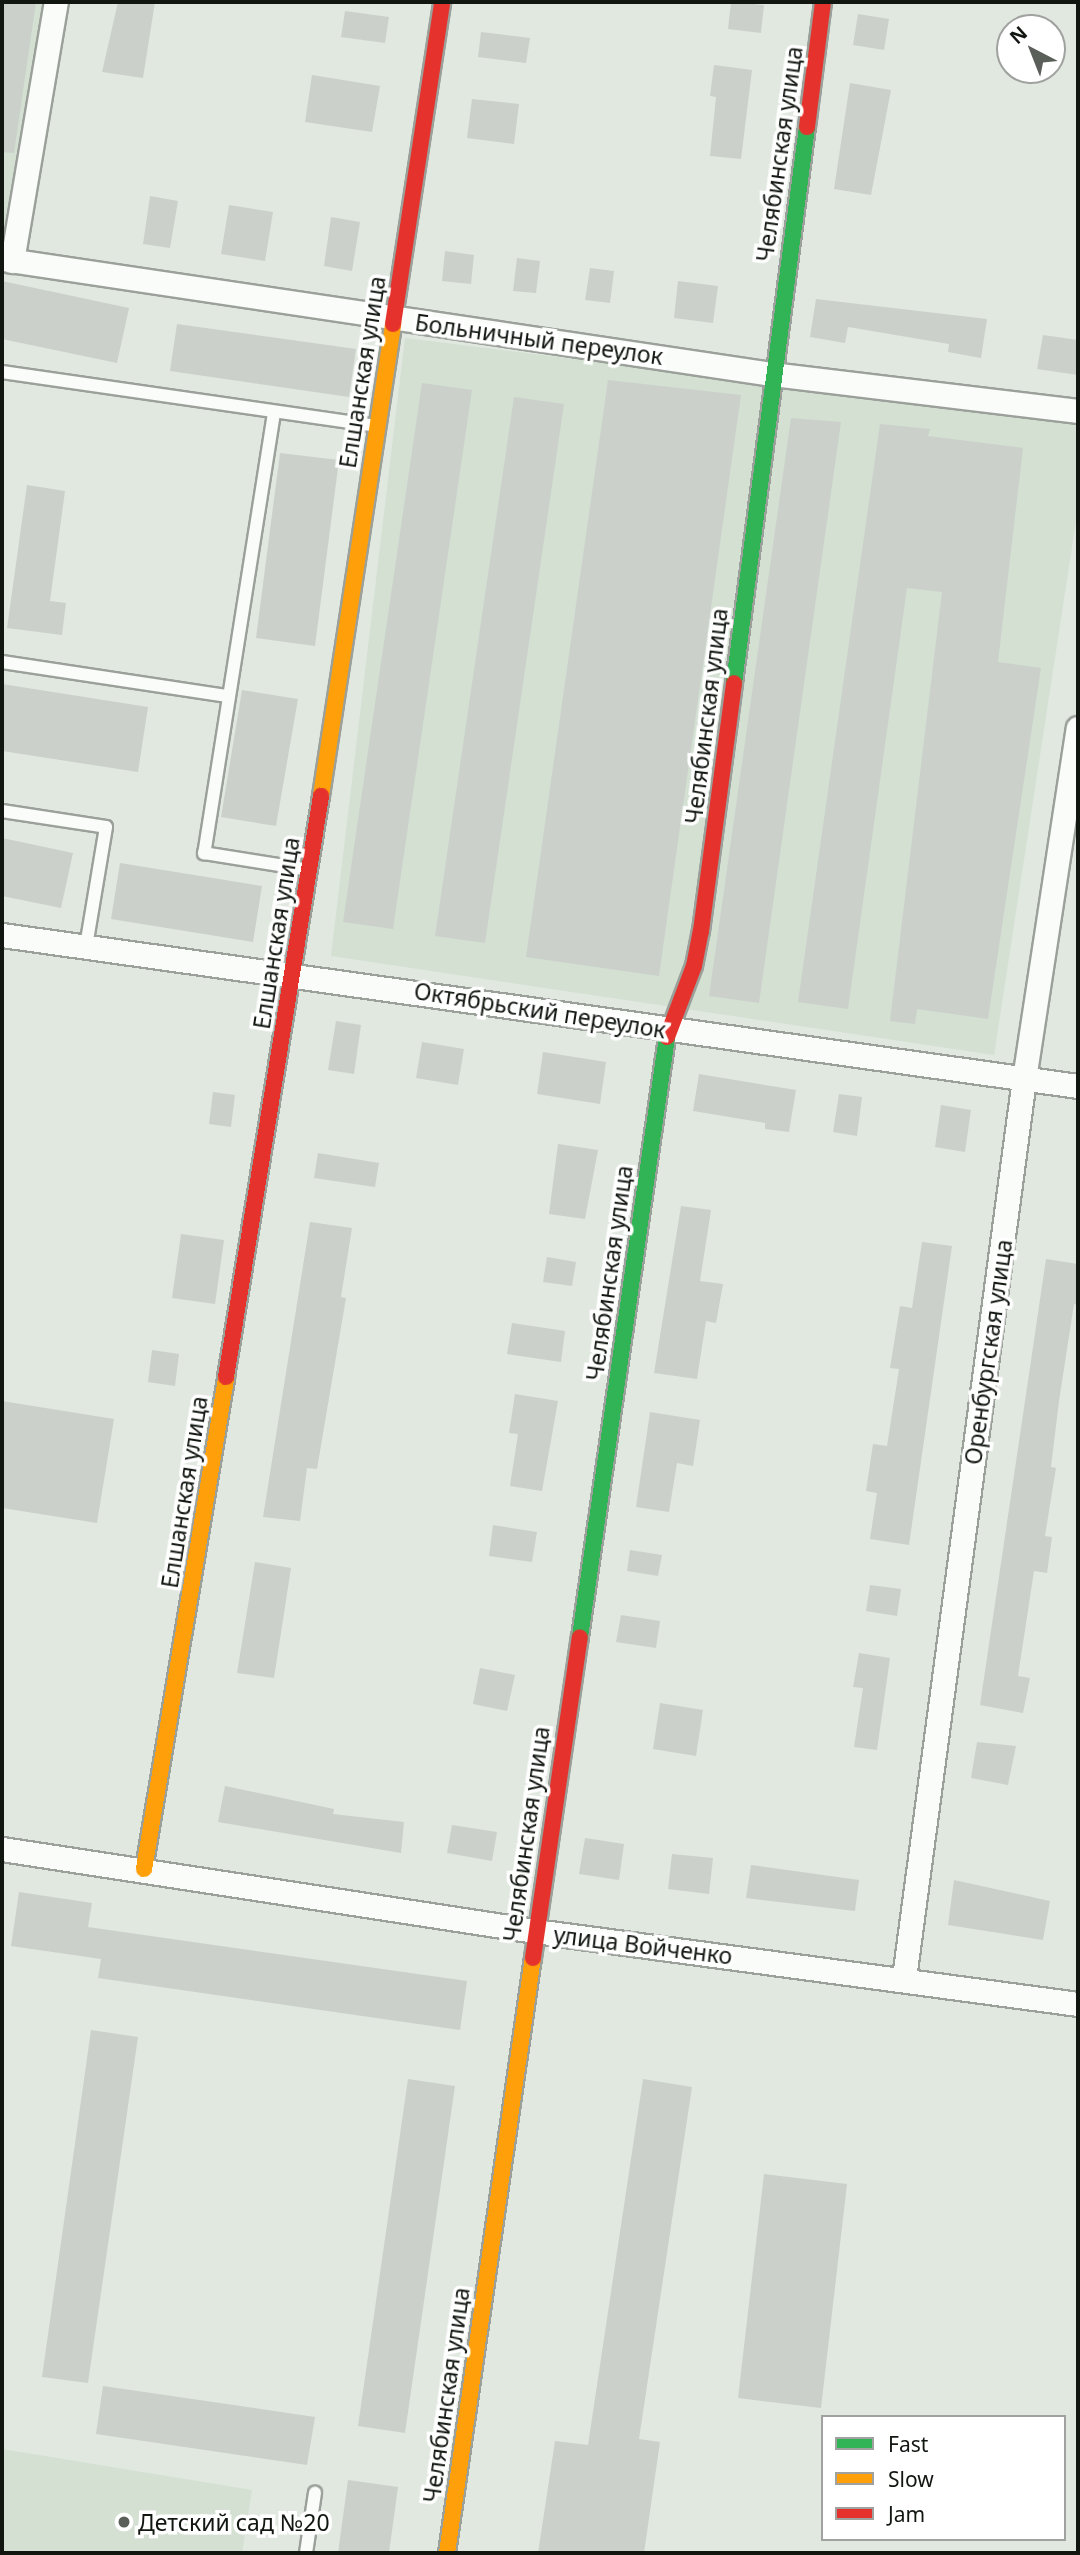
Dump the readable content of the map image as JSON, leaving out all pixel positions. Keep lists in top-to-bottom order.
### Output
{
  "streets": {
    "street": [
      "Челябинская улица",
      "Больничный переулок",
      "Елшанская улица",
      "Октябрьский переулок",
      "Оренбургская улица",
      "улица Войченко"
    ]
  },
  "crossings": [
    ["Челябинская улица", "Больничный переулок"],
    ["Челябинская улица", "Октябрьский переулок"],
    ["Челябинская улица", "улица Войченко"],
    ["Больничный переулок", "Елшанская улица"],
    ["Елшанская улица", "Октябрьский переулок"],
    ["Елшанская улица", "улица Войченко"],
    ["Октябрьский переулок", "Оренбургская улица"],
    ["Оренбургская улица", "улица Войченко"]
  ],
  "places": ["Детский сад №20"],
  "legend": ["Fast", "Slow", "Jam"],
  "north": "top left"
}
